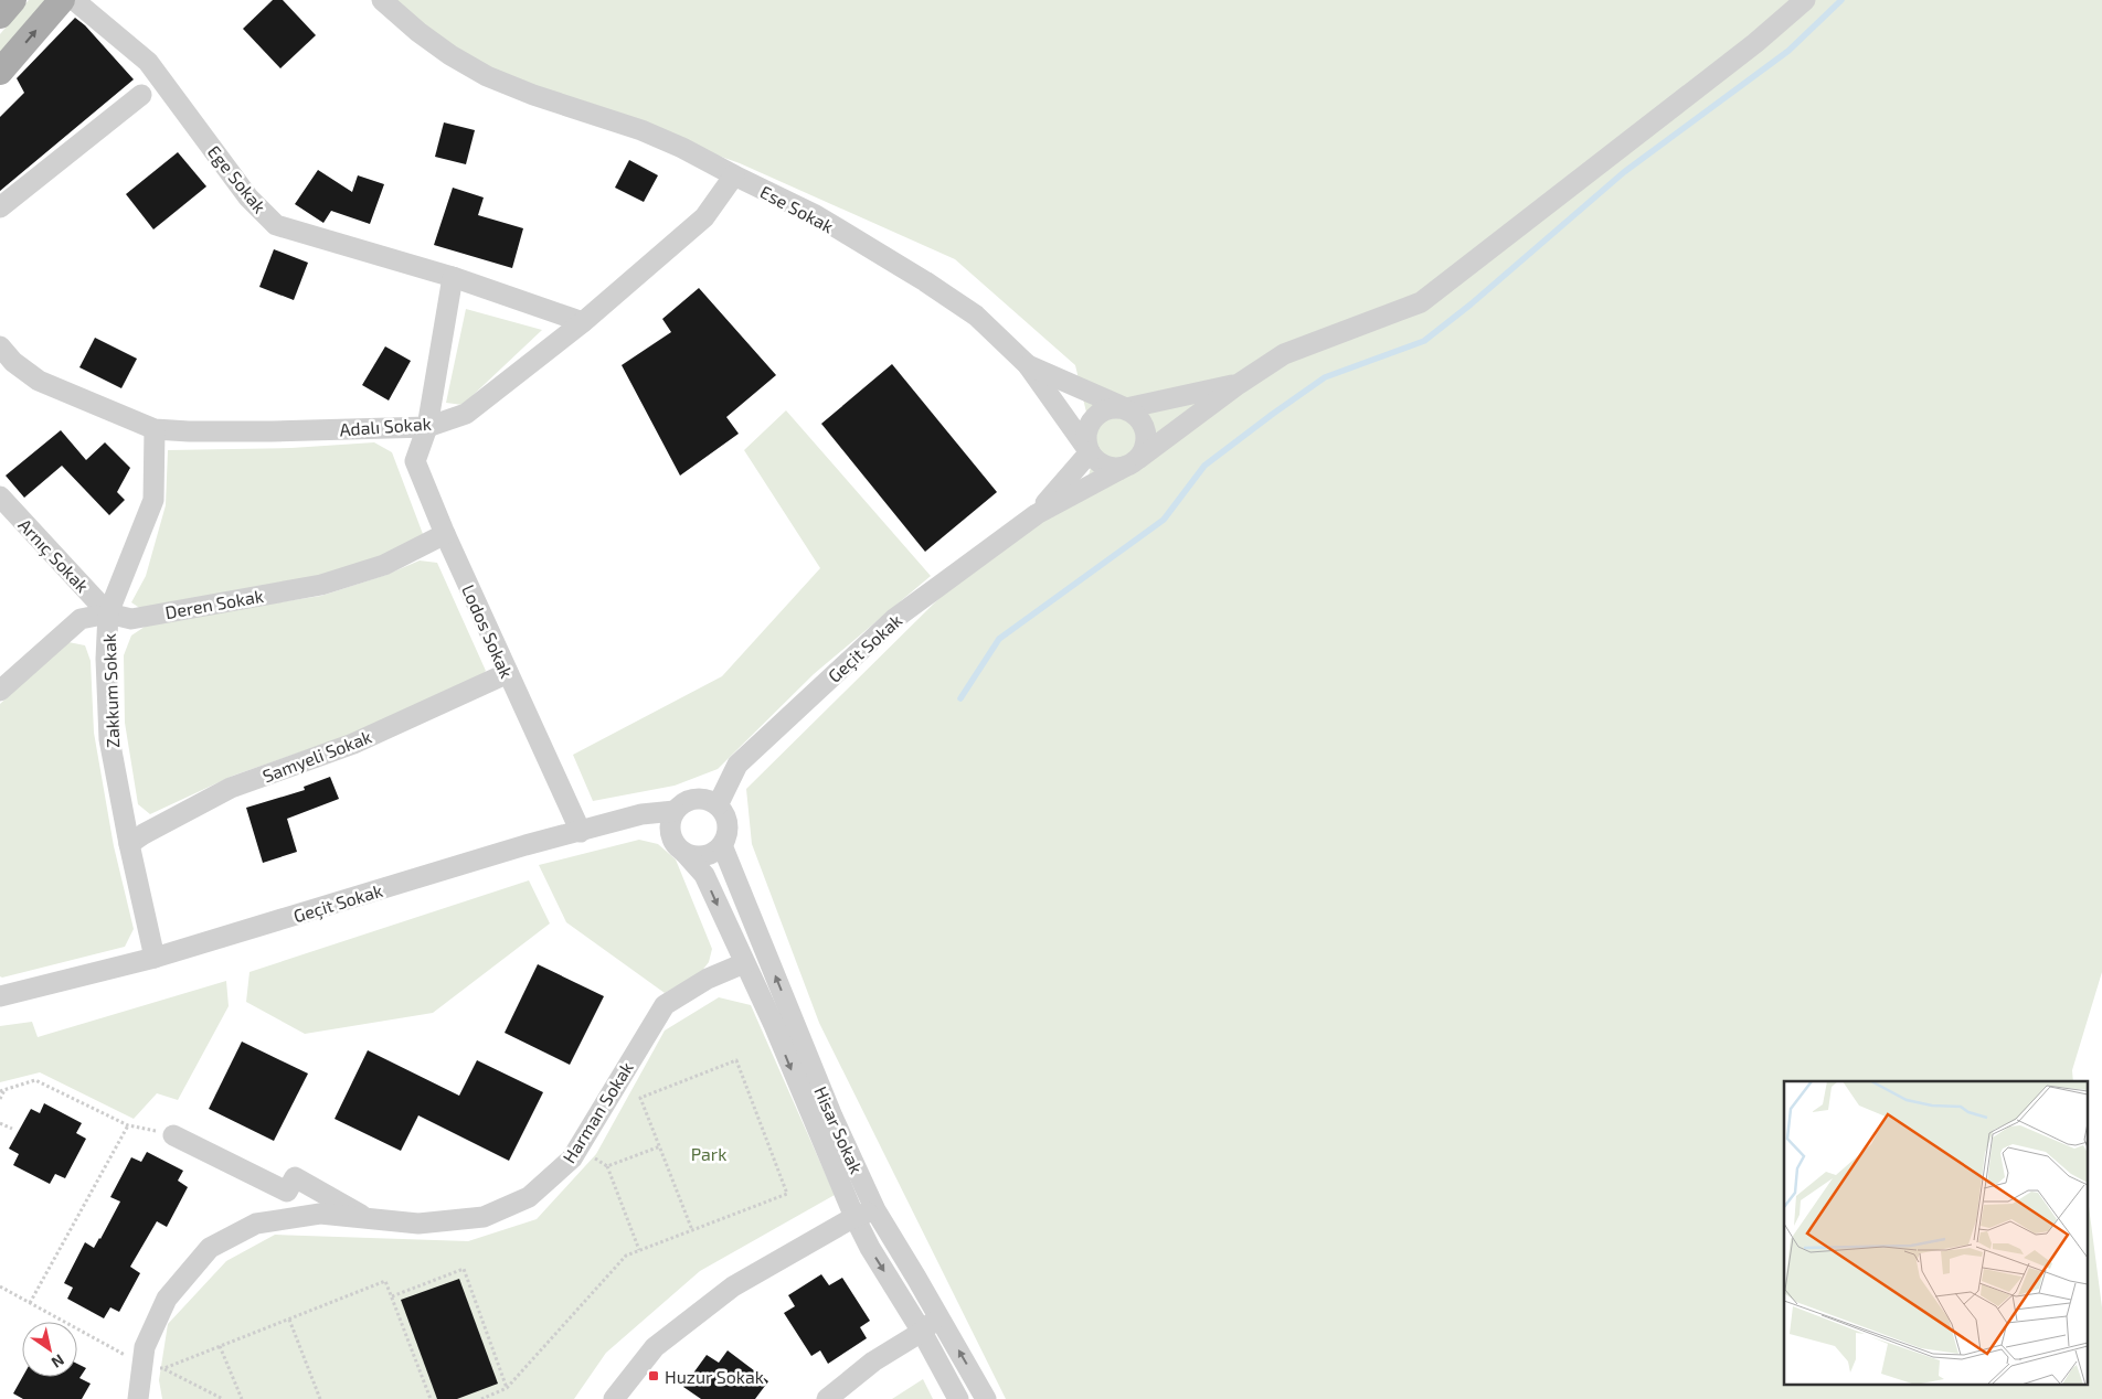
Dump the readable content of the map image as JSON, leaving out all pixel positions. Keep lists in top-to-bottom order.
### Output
{
  "streets": {
    "street": [
      "Ege Sokak",
      "Ese Sokak",
      "Adalı Sokak",
      "Arnıç Sokak",
      "Deren Sokak",
      "Lodos Sokak",
      "Geçit Sokak",
      "Zakkum Sokak",
      "Samyeli Sokak",
      "Harman Sokak",
      "Hisar Sokak"
    ]
  },
  "crossings": [
    ["Ege Sokak", "Adalı Sokak"],
    ["Ese Sokak", "Adalı Sokak"],
    ["Adalı Sokak", "Lodos Sokak"],
    ["Adalı Sokak", "Zakkum Sokak"],
    ["Arnıç Sokak", "Deren Sokak"],
    ["Arnıç Sokak", "Zakkum Sokak"],
    ["Deren Sokak", "Lodos Sokak"],
    ["Deren Sokak", "Zakkum Sokak"],
    ["Lodos Sokak", "Geçit Sokak"],
    ["Lodos Sokak", "Samyeli Sokak"],
    ["Geçit Sokak", "Zakkum Sokak"],
    ["Geçit Sokak", "Hisar Sokak"],
    ["Zakkum Sokak", "Samyeli Sokak"],
    ["Harman Sokak", "Hisar Sokak"]
  ],
  "parks": ["Park"],
  "places": {
    "transit": ["Huzur Sokak"]
  },
  "north": "bottom right"
}
